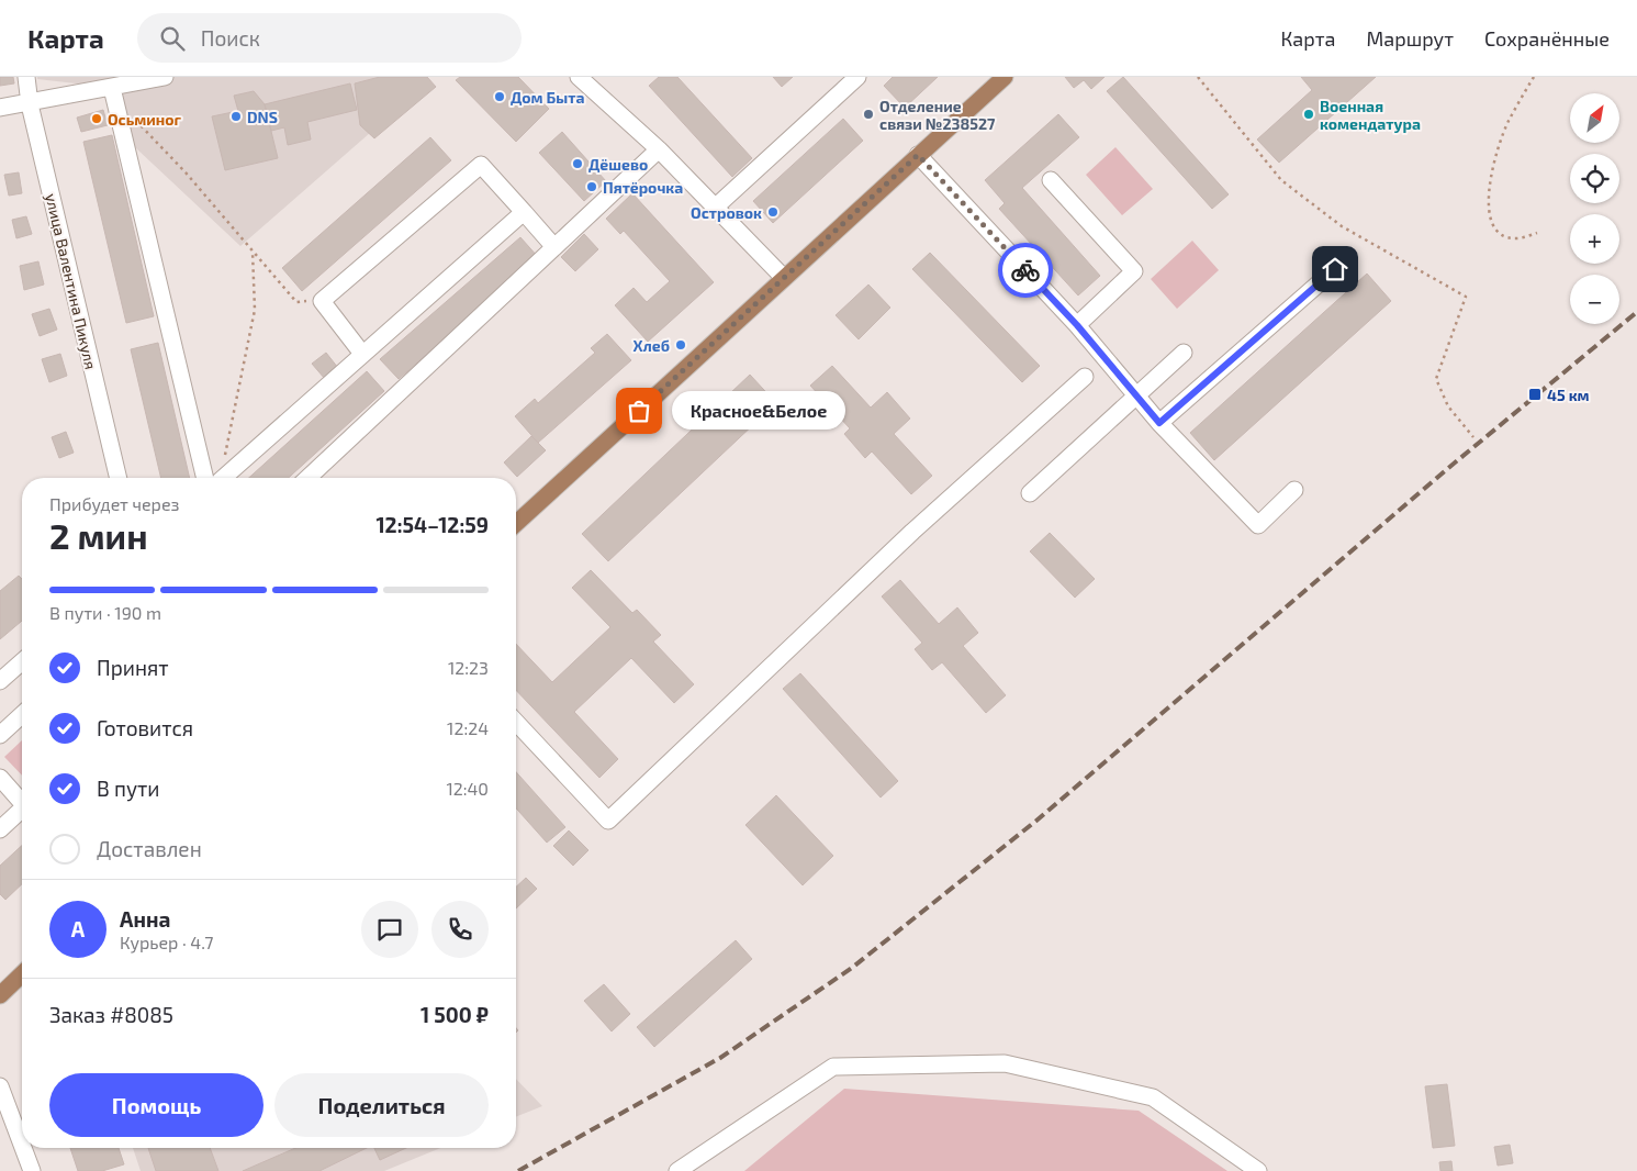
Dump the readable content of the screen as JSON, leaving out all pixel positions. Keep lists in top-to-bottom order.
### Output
{
  "streets": {
    "street": ["улица Валентина Пикуля"]
  },
  "places": {
    "other": [
      "Дом Быта",
      "Отделение связи №238527",
      "Военная комендатура",
      "DNS",
      "Осьминог",
      "Дёшево",
      "Пятёрочка",
      "Островок",
      "Хлеб",
      "Красное&Белое"
    ],
    "transit": ["45 км"]
  },
  "north": "top right",
  "page": {
    "header": "Карта",
    "search": "Поиск",
    "nav": ["Карта", "Маршрут", "Сохранённые"],
    "map_buttons": ["+", "−"],
    "bubble": "Красное&Белое",
    "heading": ["2 мин", "Прибудет через", "12:54–12:59"],
    "panel": [
      "Анна",
      "Курьер · 4.7",
      "Заказ #8085",
      "1 500 ₽"
    ],
    "bar": "В пути · 190 m",
    "list": [
      ["Принят", "12:23"],
      ["Готовится", "12:24"],
      ["В пути", "12:40"],
      "Доставлен"
    ],
    "round": "А",
    "buttons": ["Помощь", "Поделиться"]
  }
}
